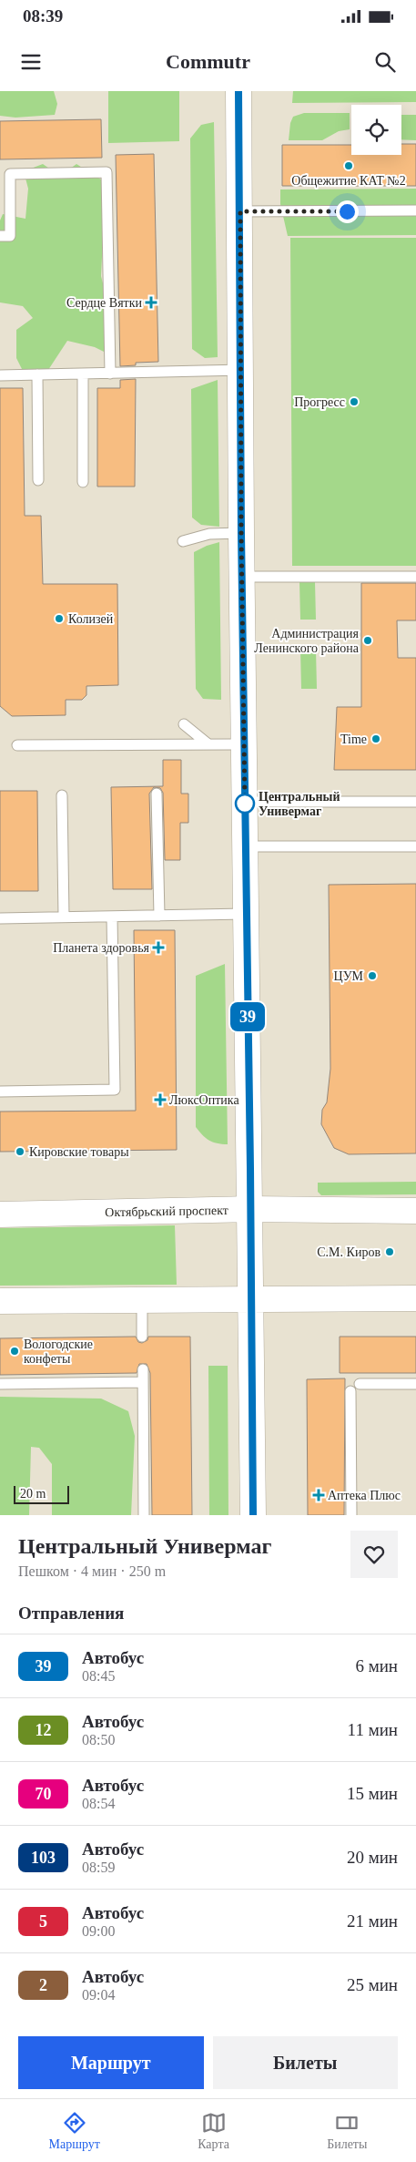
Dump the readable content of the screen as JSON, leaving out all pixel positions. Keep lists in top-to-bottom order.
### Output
{
  "streets": {
    "main road": ["Октябрьский проспект"]
  },
  "places": {
    "other": [
      "Общежитие КАТ №2",
      "Прогресс",
      "Колизей",
      "Администрация Ленинского района",
      "Time",
      "Центральный Универмаг",
      "ЦУМ",
      "Кировские товары",
      "С.М. Киров",
      "Вологодские конфеты"
    ],
    "health": [
      "Сердце Вятки",
      "Планета здоровья",
      "ЛюксОптика",
      "Аптека Плюс"
    ]
  },
  "lines": ["bus line 39"],
  "scale_bar": "20 m",
  "page": {
    "status": "08:39",
    "header": "Commutr",
    "on_map": "39",
    "scale": "20 m",
    "heading": [
      ["Центральный Универмаг", "Пешком · 4 мин · 250 m"],
      "Отправления"
    ],
    "list": [
      {
        "mark": "39",
        "name": "Автобус",
        "note": "08:45",
        "value": "6 мин"
      },
      {
        "mark": "12",
        "name": "Автобус",
        "note": "08:50",
        "value": "11 мин"
      },
      {
        "mark": "70",
        "name": "Автобус",
        "note": "08:54",
        "value": "15 мин"
      },
      {
        "mark": "103",
        "name": "Автобус",
        "note": "08:59",
        "value": "20 мин"
      },
      {
        "mark": "5",
        "name": "Автобус",
        "note": "09:00",
        "value": "21 мин"
      },
      {
        "mark": "2",
        "name": "Автобус",
        "note": "09:04",
        "value": "25 мин"
      }
    ],
    "buttons": ["Маршрут", "Билеты"],
    "tabs": ["Маршрут", "Карта", "Билеты"]
  }
}
